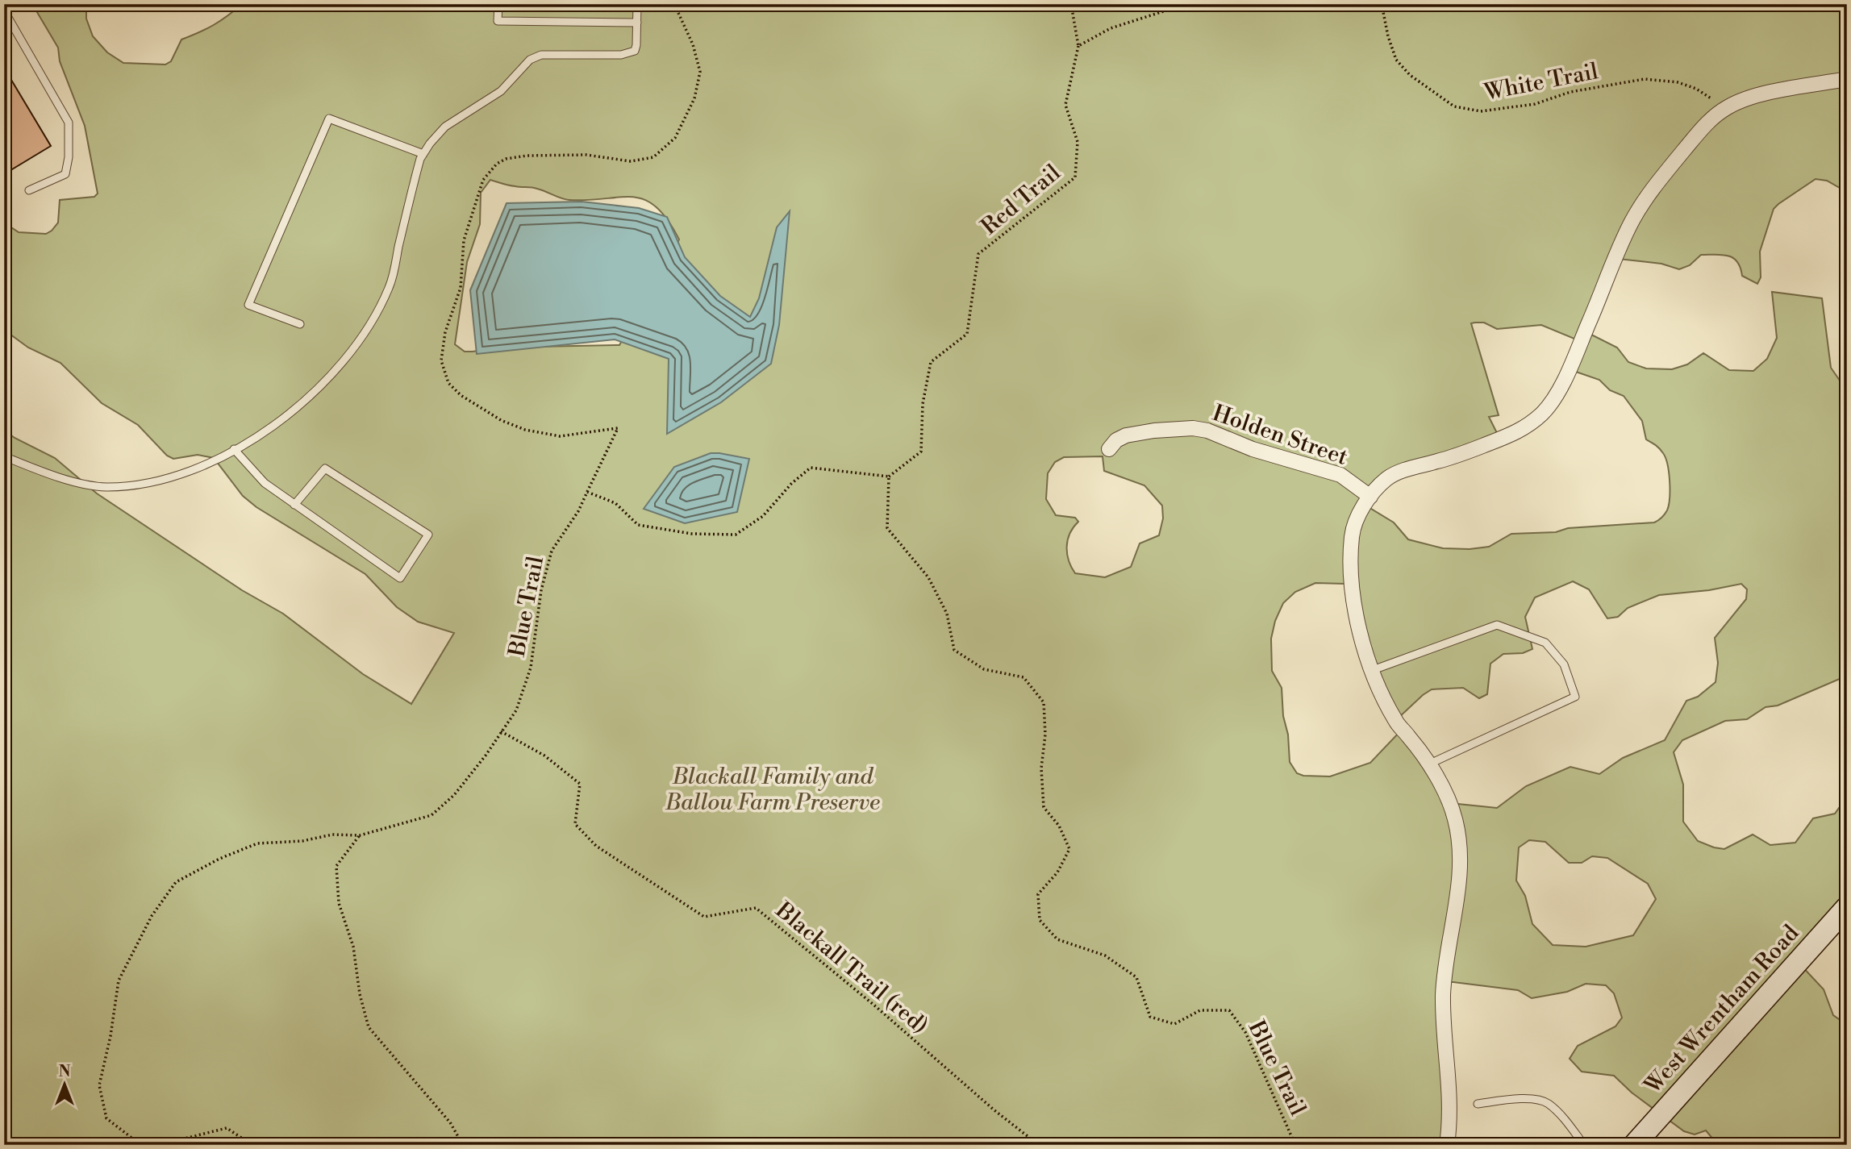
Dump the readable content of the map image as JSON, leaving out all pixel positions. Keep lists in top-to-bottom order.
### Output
{
  "streets": {
    "street": ["Holden Street", "West Wrentham Road"],
    "path": [
      "White Trail",
      "Red Trail",
      "Blue Trail",
      "Blackall Trail (red)"
    ]
  },
  "crossings": [
    ["Red Trail", "Blue Trail"],
    ["Blue Trail", "Blackall Trail (red)"]
  ],
  "parks": ["Blackall Family and Ballou Farm Preserve"],
  "north": "top"
}
